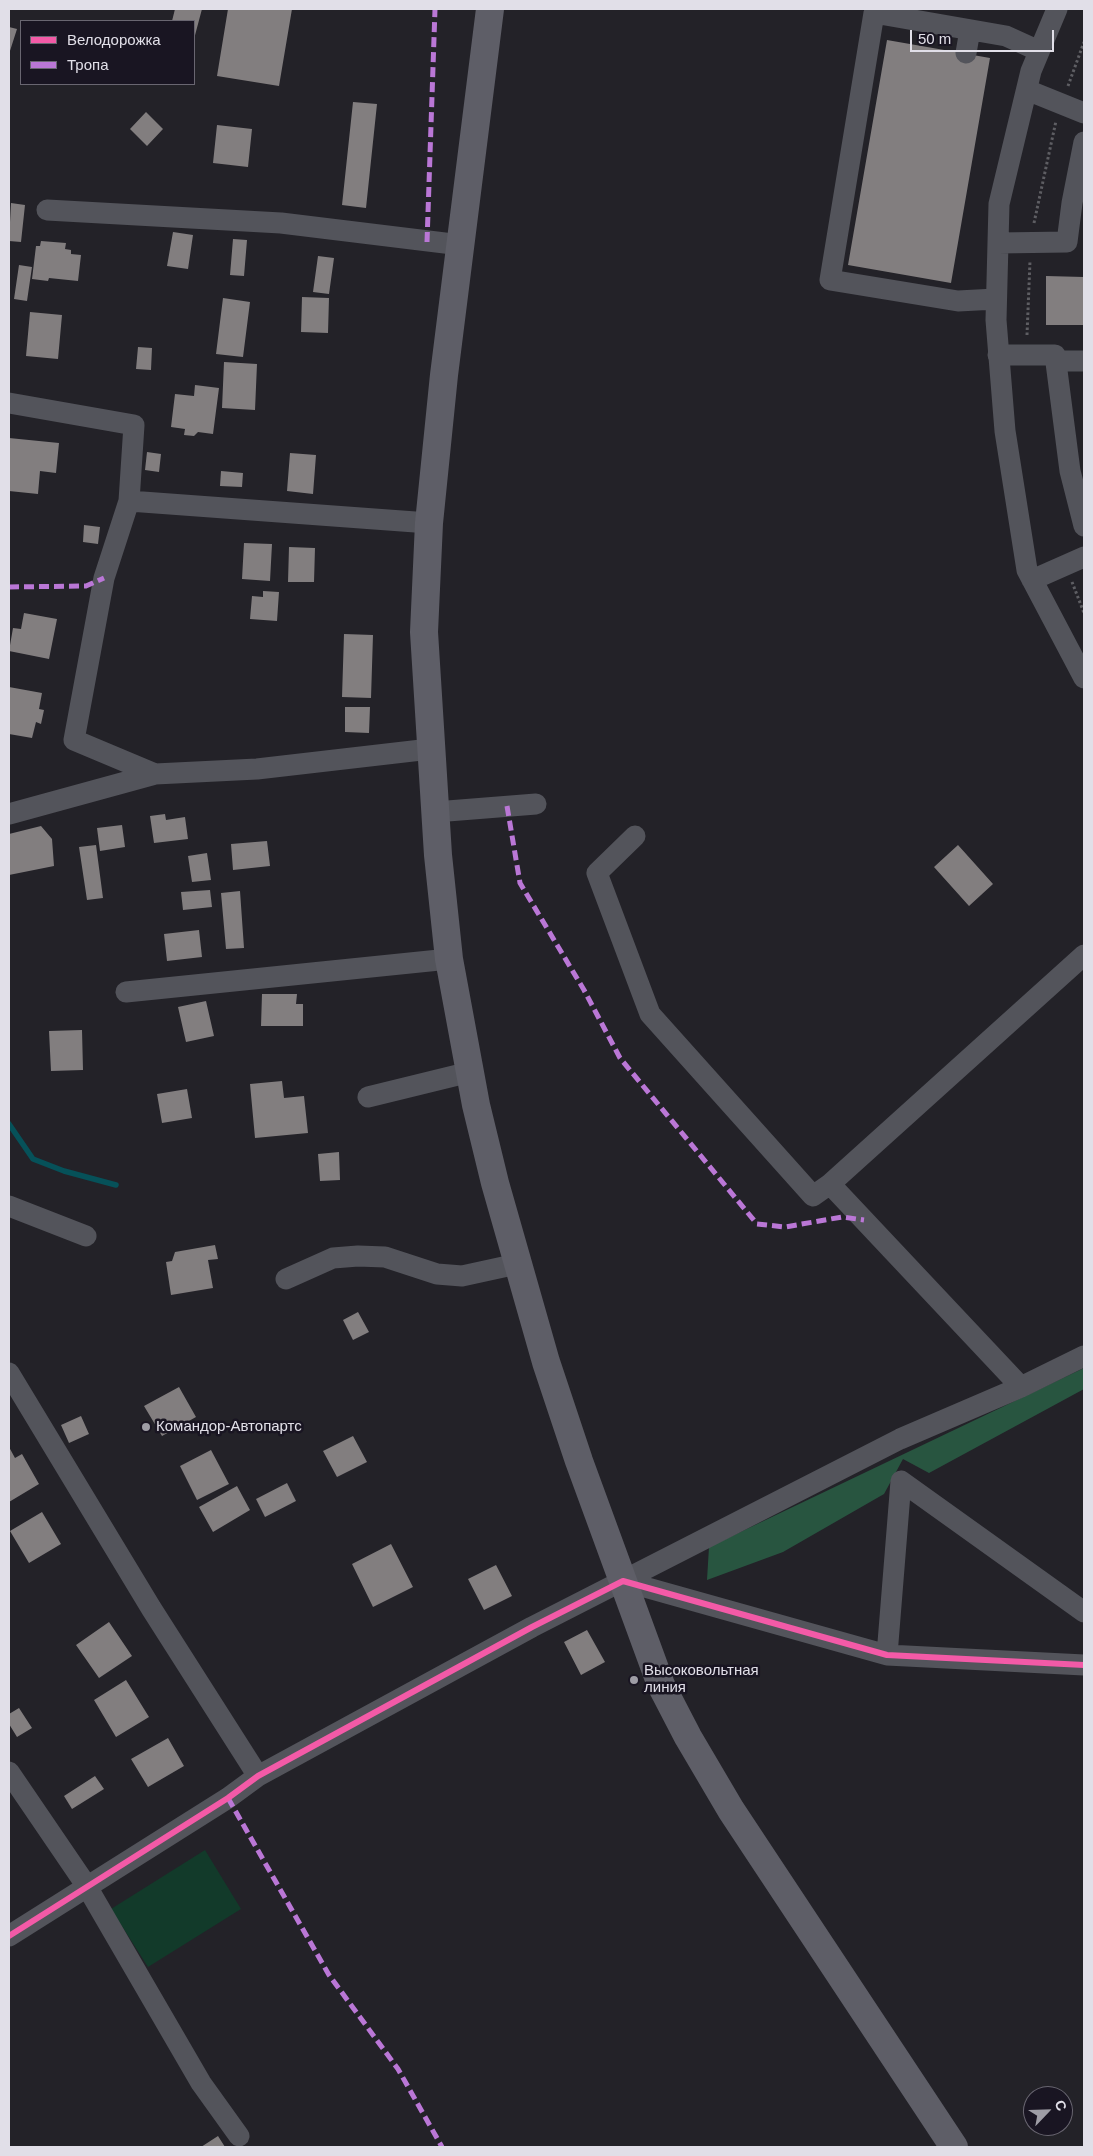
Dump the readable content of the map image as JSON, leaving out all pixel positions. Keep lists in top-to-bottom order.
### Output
{
  "places": ["Командор-Автопартс", "Высоковольтная линия"],
  "legend": ["Велодорожка", "Тропа"],
  "scale_bar": "50 m",
  "north": "top right"
}
